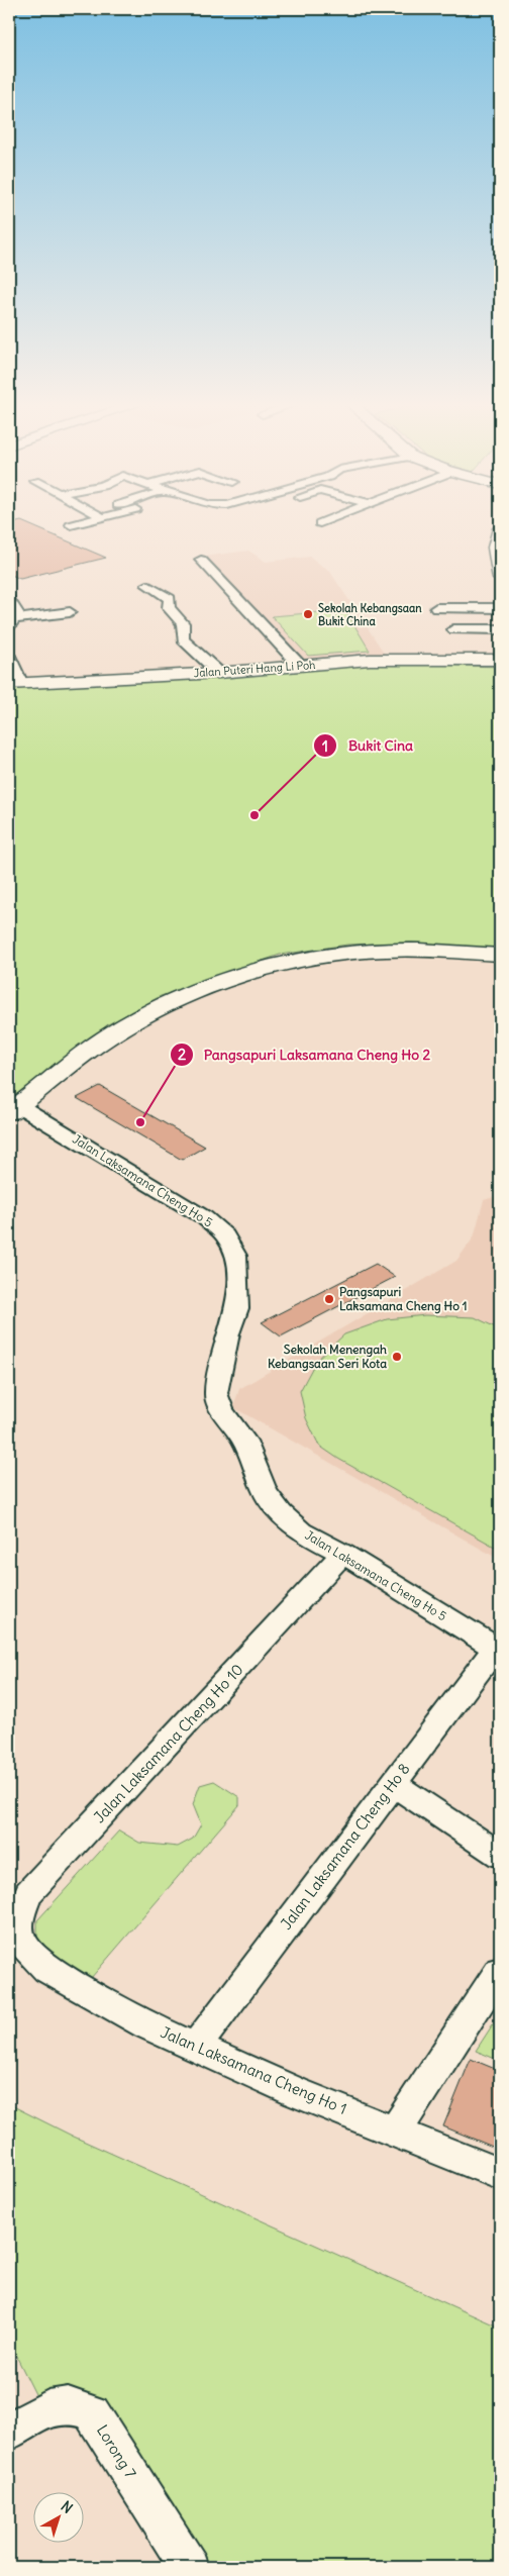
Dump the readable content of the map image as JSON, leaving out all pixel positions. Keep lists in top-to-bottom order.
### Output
{
  "streets": {
    "street": [
      "Jalan Puteri Hang Li Poh",
      "Jalan Laksamana Cheng Ho 5",
      "Jalan Laksamana Cheng Ho 10",
      "Jalan Laksamana Cheng Ho 8",
      "Jalan Laksamana Cheng Ho 1",
      "Lorong 7"
    ]
  },
  "crossings": [
    ["Jalan Laksamana Cheng Ho 5", "Jalan Laksamana Cheng Ho 10"],
    ["Jalan Laksamana Cheng Ho 5", "Jalan Laksamana Cheng Ho 8"],
    ["Jalan Laksamana Cheng Ho 10", "Jalan Laksamana Cheng Ho 1"],
    ["Jalan Laksamana Cheng Ho 8", "Jalan Laksamana Cheng Ho 1"]
  ],
  "places": [
    "Sekolah Kebangsaan Bukit China",
    "Bukit Cina",
    "Pangsapuri Laksamana Cheng Ho 2",
    "Pangsapuri Laksamana Cheng Ho 1",
    "Sekolah Menengah Kebangsaan Seri Kota"
  ],
  "north": "top right"
}
